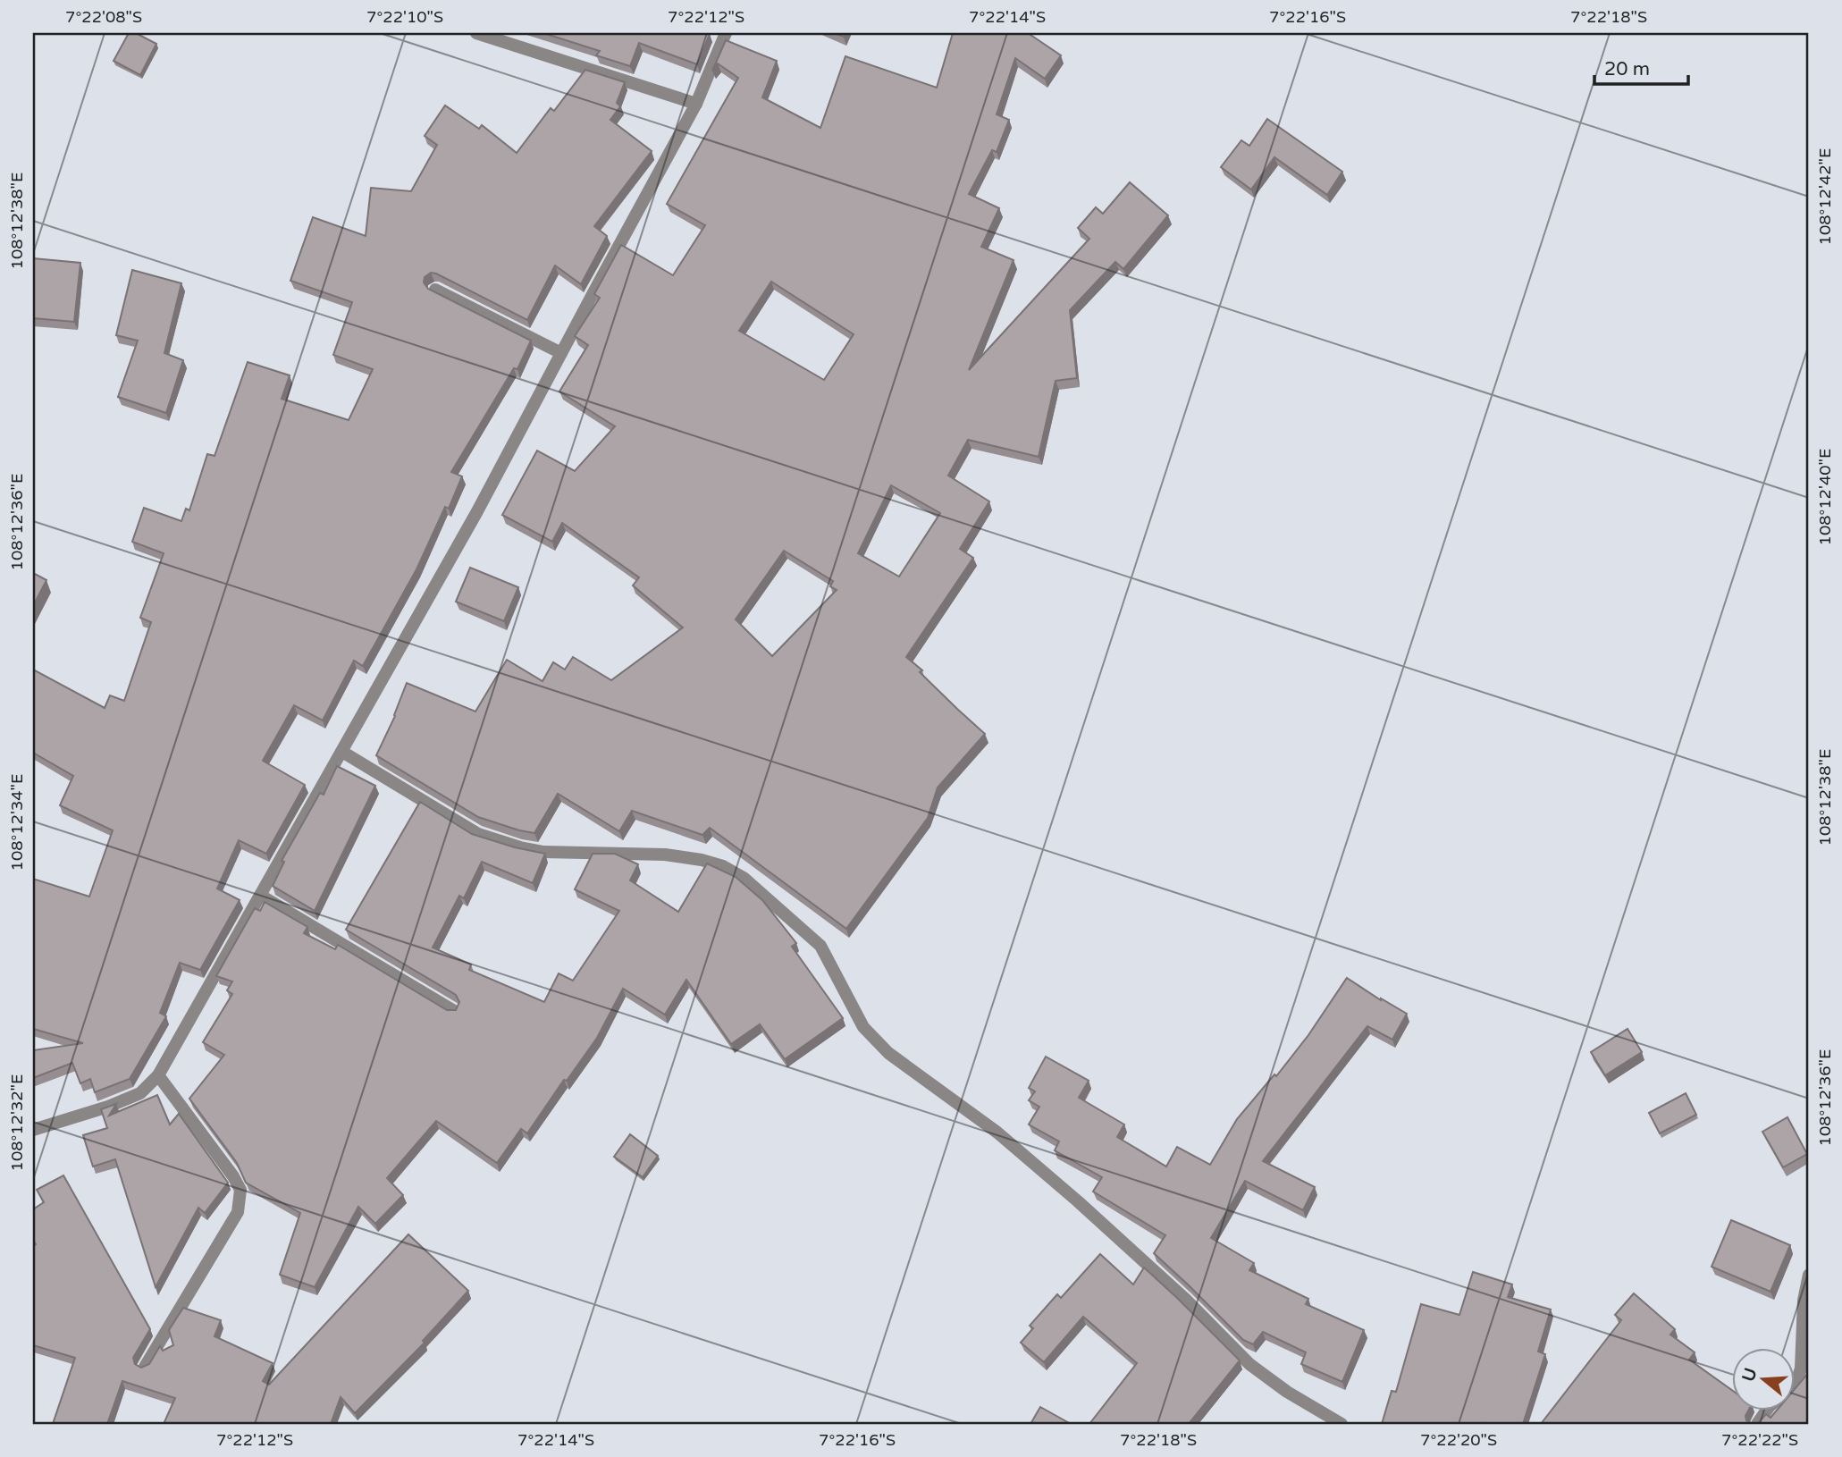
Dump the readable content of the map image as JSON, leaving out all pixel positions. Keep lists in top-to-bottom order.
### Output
{
  "scale_bar": "20 m",
  "north": "left",
  "coordinates": [
    "7°22'08\"S",
    "7°22'10\"S",
    "7°22'12\"S",
    "7°22'14\"S",
    "7°22'16\"S",
    "7°22'18\"S",
    "108°12'42\"E",
    "108°12'38\"E",
    "108°12'40\"E",
    "108°12'36\"E",
    "108°12'34\"E",
    "108°12'32\"E",
    "7°22'20\"S",
    "7°22'22\"S"
  ]
}
